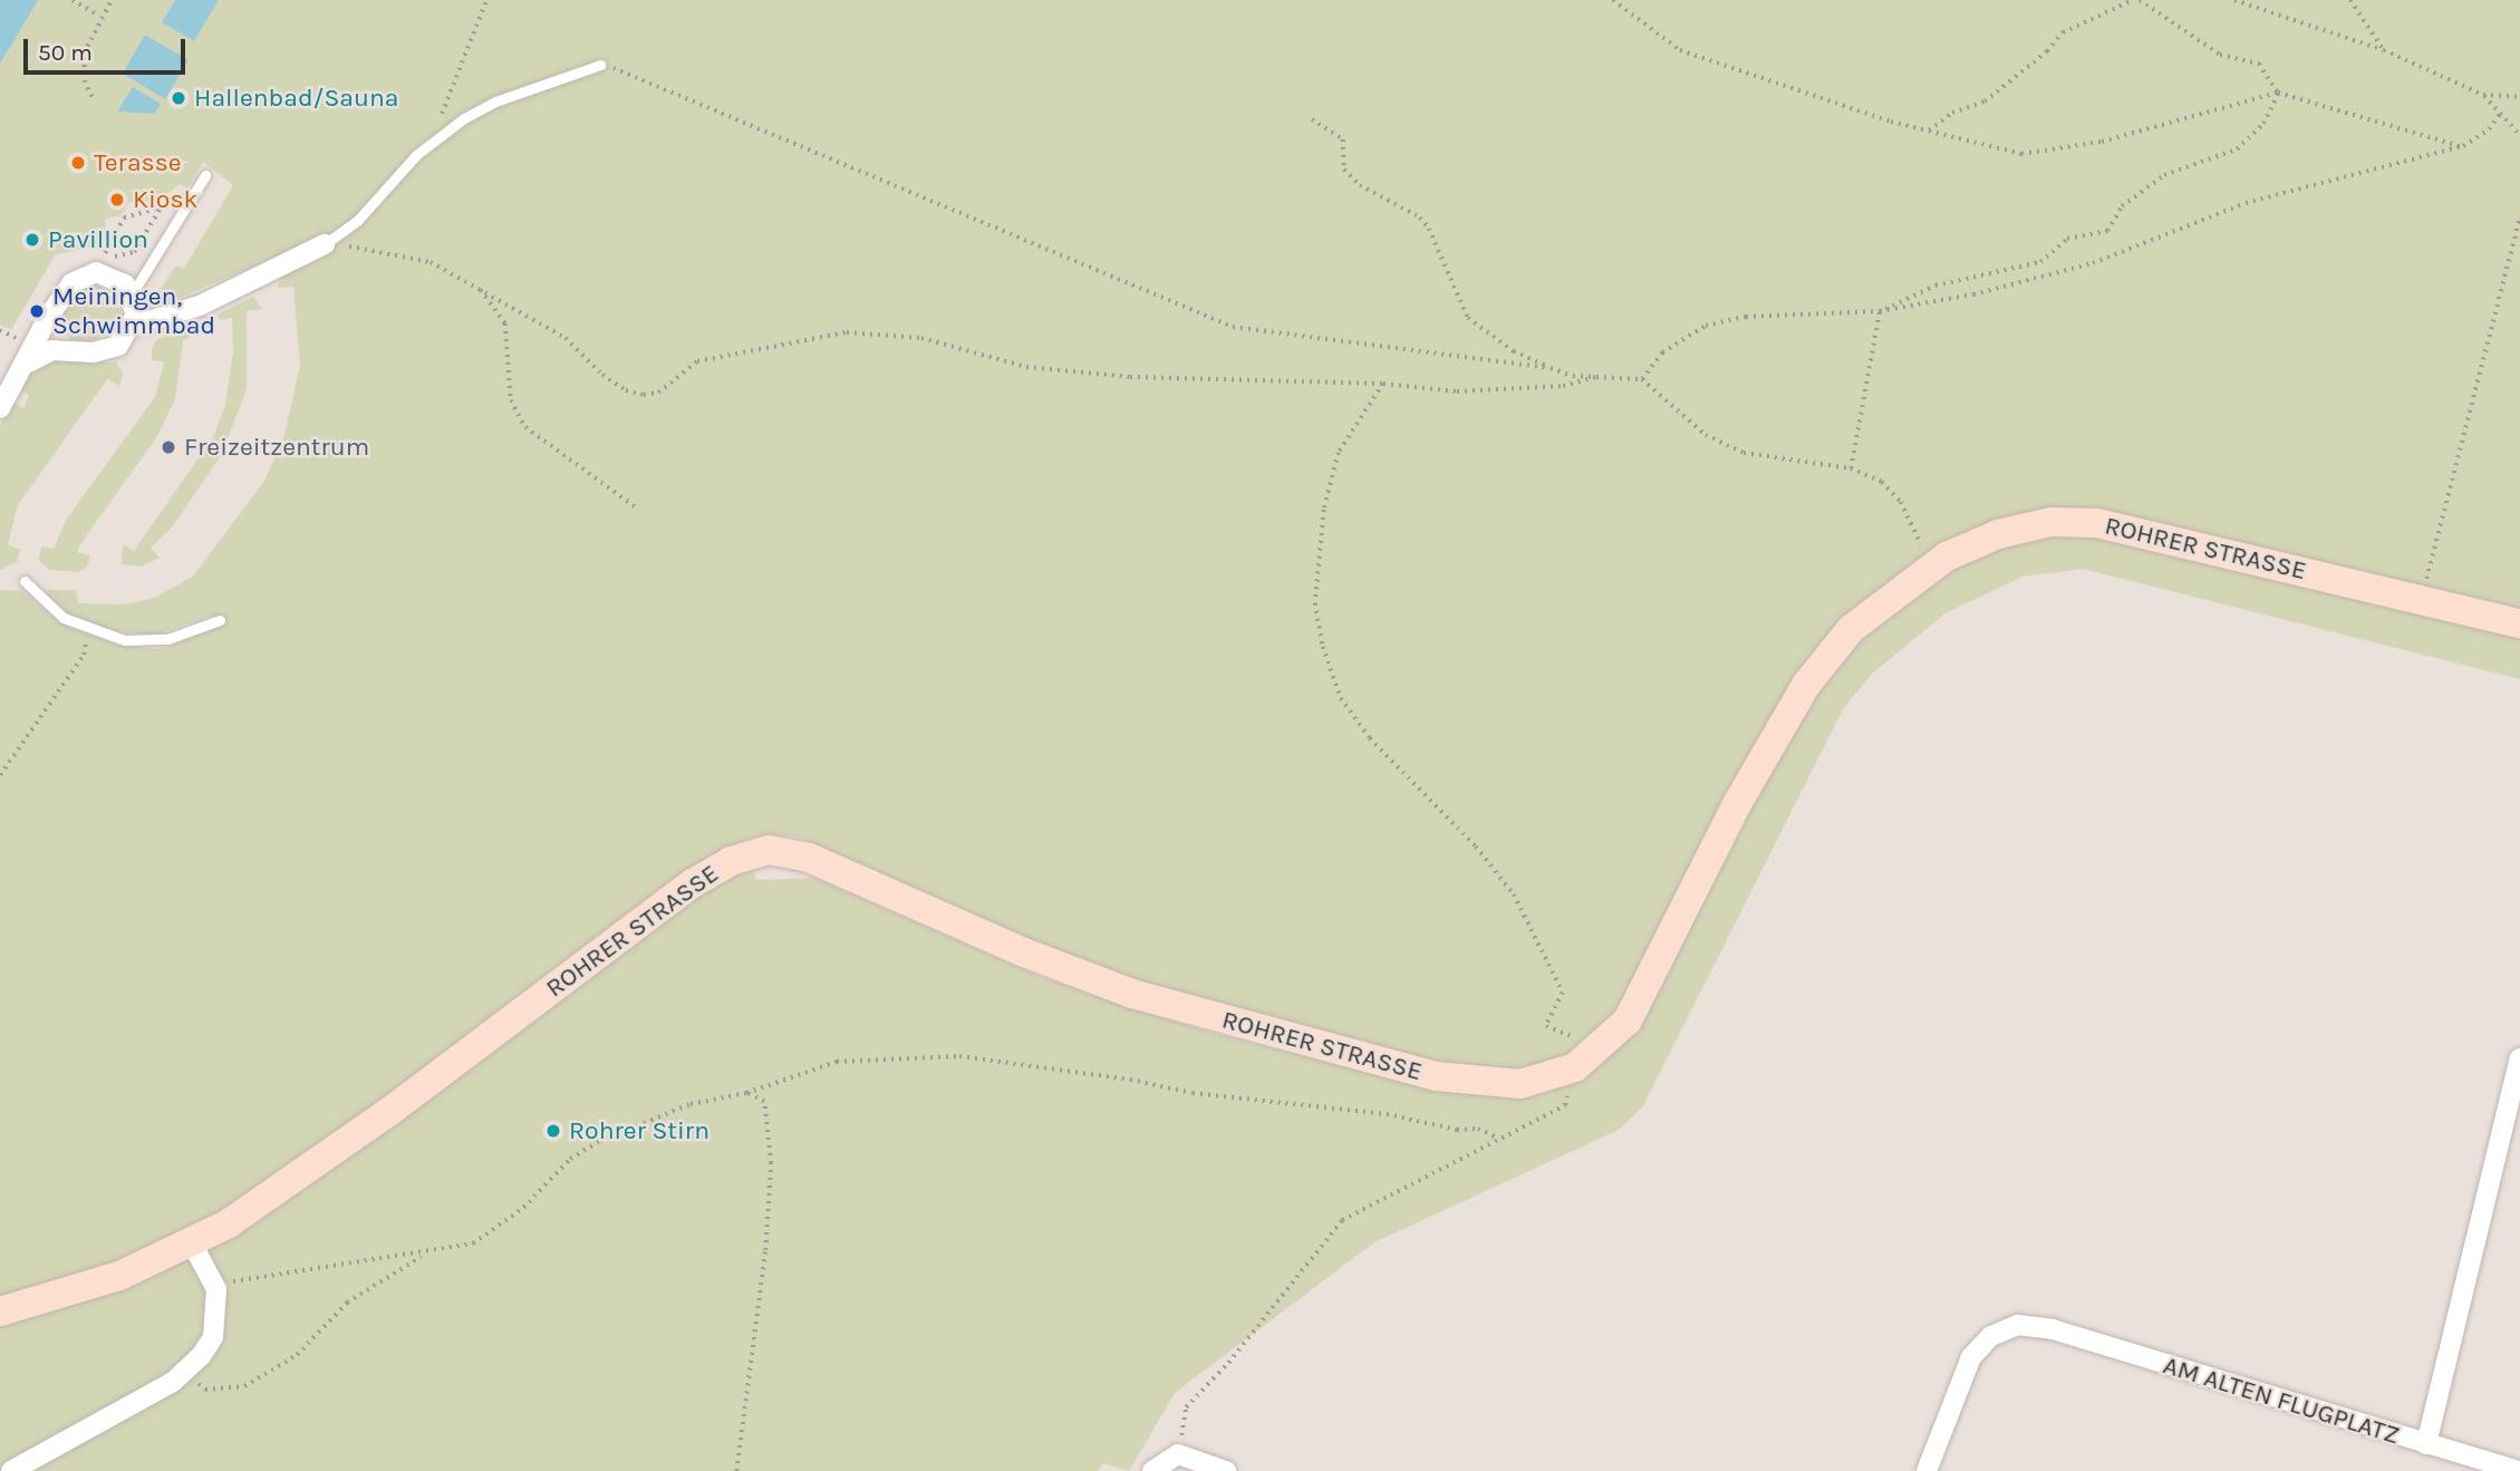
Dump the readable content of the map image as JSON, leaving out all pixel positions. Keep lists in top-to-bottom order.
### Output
{
  "streets": {
    "main road": ["ROHRER STRASSE"],
    "street": ["AM ALTEN FLUGPLATZ"]
  },
  "places": [
    "Hallenbad/Sauna",
    "Terasse",
    "Kiosk",
    "Pavillion",
    "Meiningen, Schwimmbad",
    "Freizeitzentrum",
    "Rohrer Stirn"
  ],
  "scale_bar": "50 m"
}
